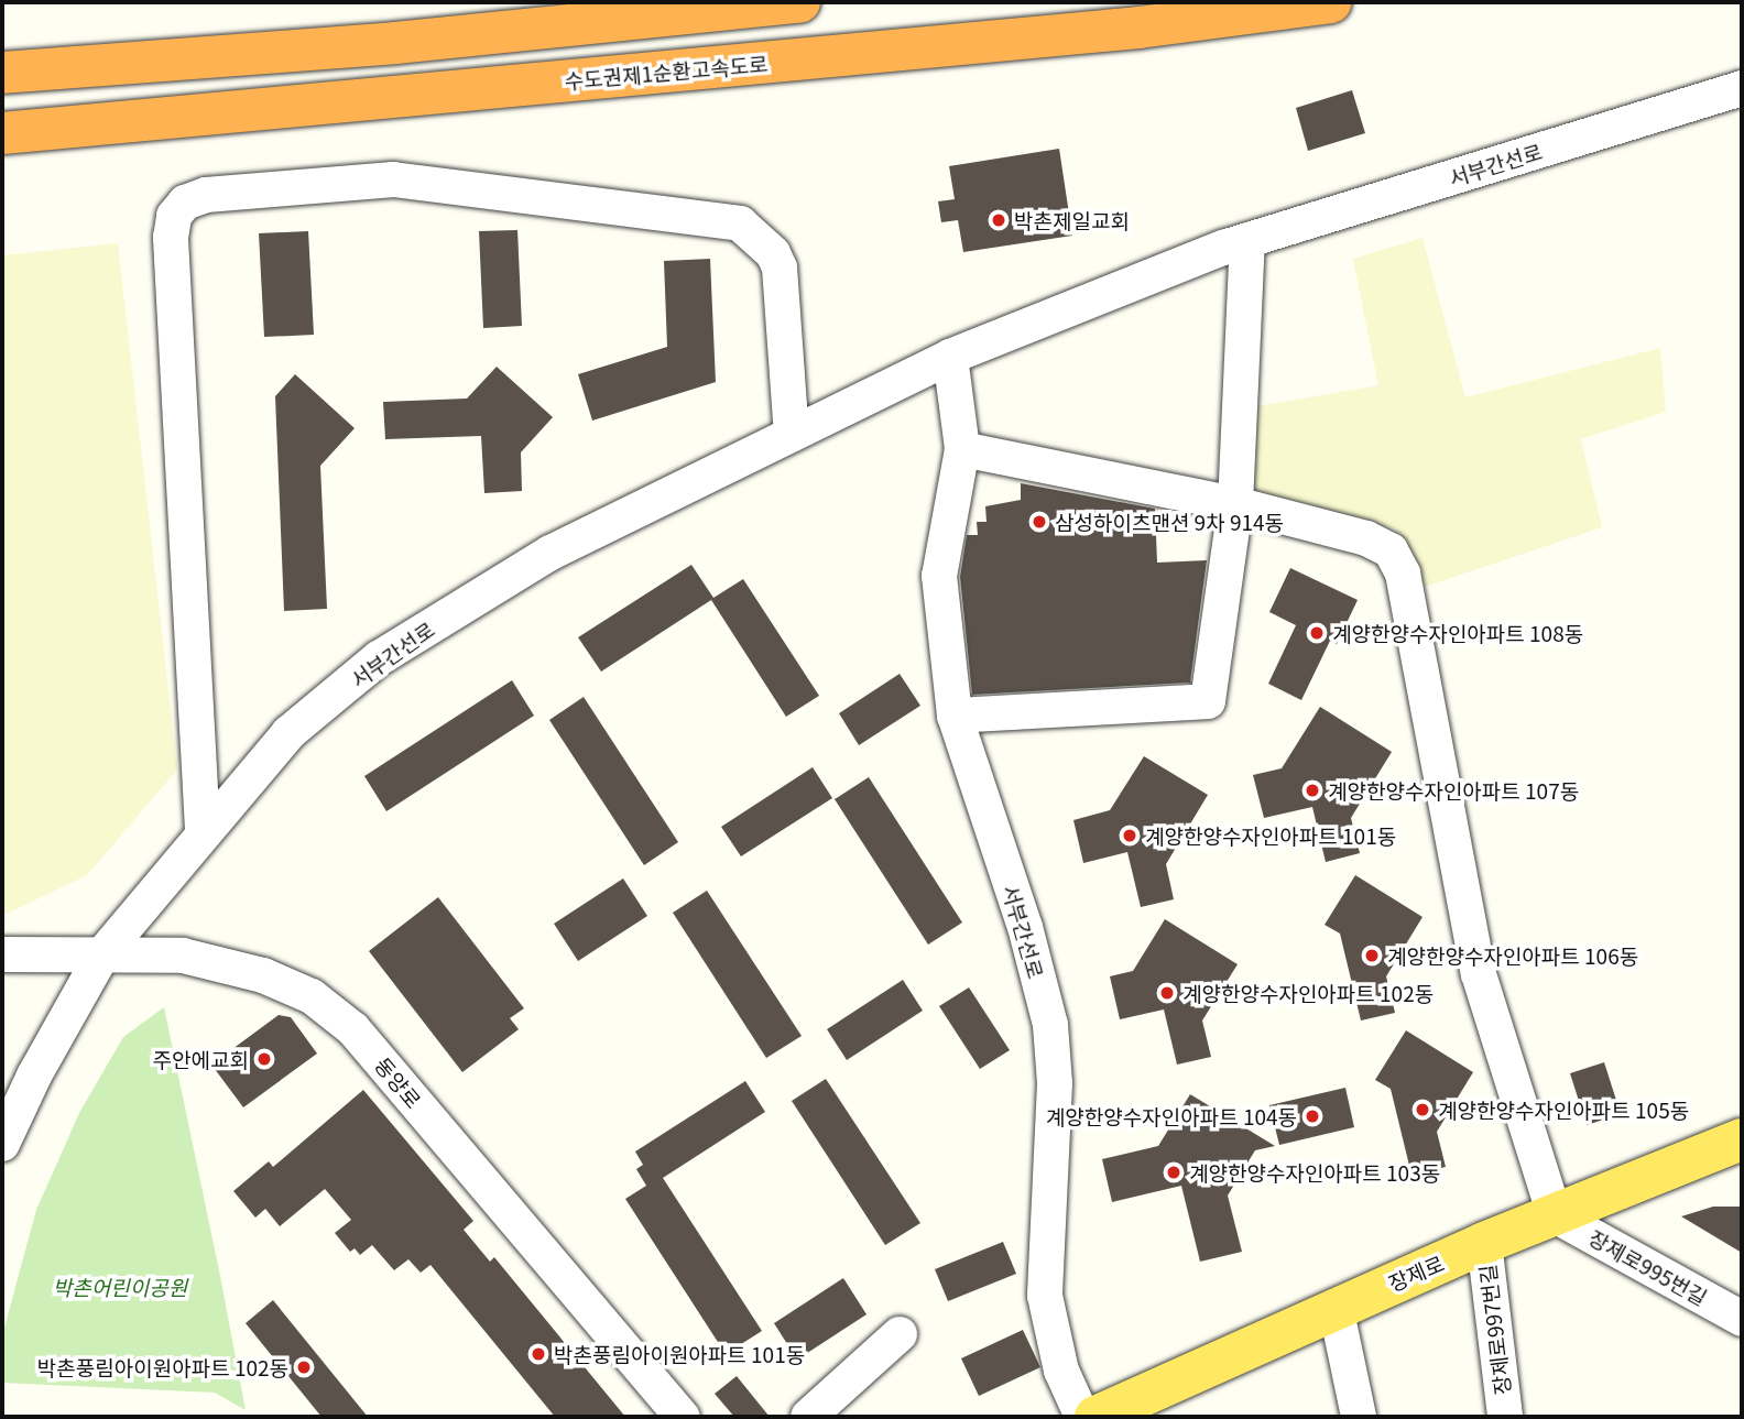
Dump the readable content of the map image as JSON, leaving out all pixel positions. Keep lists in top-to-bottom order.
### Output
{
  "streets": {
    "highway": ["수도권제1순환고속도로"],
    "main road": ["장제로"],
    "street": [
      "서부간선로",
      "동양로",
      "장제로995번길",
      "장제로997번길"
    ]
  },
  "crossings": [
    ["서부간선로", "동양로"],
    ["장제로995번길", "장제로"],
    ["장제로", "장제로997번길"]
  ],
  "parks": ["박촌어린이공원"],
  "places": [
    "박촌제일교회",
    "삼성하이츠맨션 9차 914동",
    "계양한양수자인아파트 108동",
    "계양한양수자인아파트 107동",
    "계양한양수자인아파트 101동",
    "계양한양수자인아파트 106동",
    "계양한양수자인아파트 102동",
    "주안에교회",
    "계양한양수자인아파트 105동",
    "계양한양수자인아파트 104동",
    "계양한양수자인아파트 103동",
    "박촌풍림아이원아파트 101동",
    "박촌풍림아이원아파트 102동"
  ]
}
